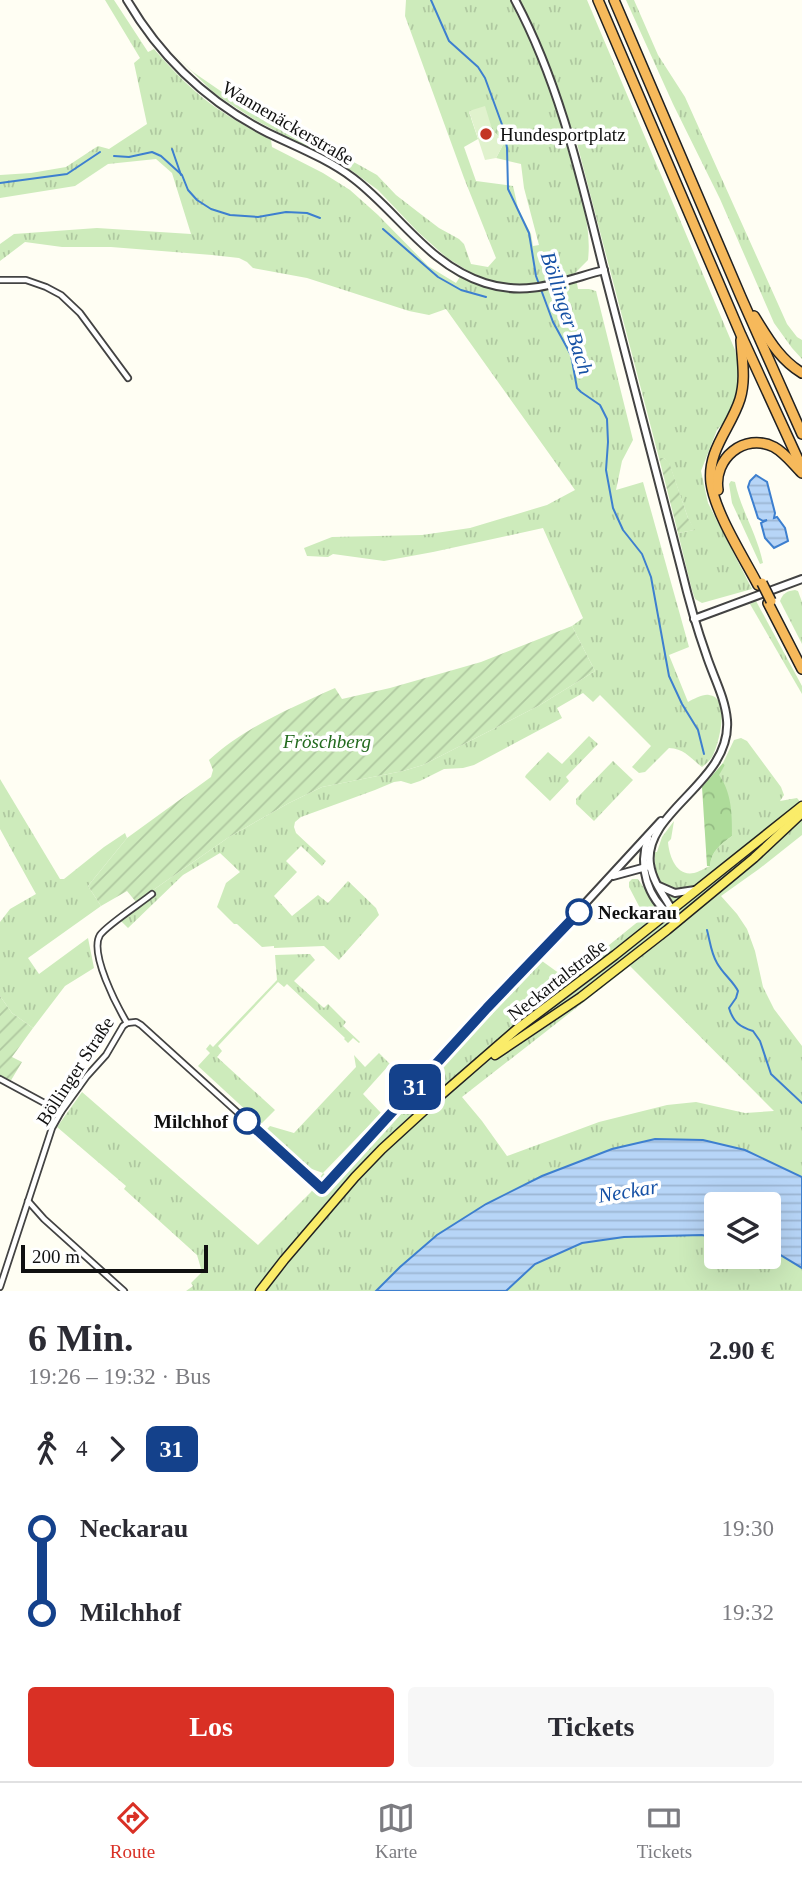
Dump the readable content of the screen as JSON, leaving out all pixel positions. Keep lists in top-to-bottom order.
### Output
{
  "streets": {
    "main road": ["Neckartalstraße"],
    "street": ["Wannenäckerstraße", "Böllinger Straße"]
  },
  "water": ["Böllinger Bach", "Neckar"],
  "parks": ["Fröschberg"],
  "places": ["Hundesportplatz", "Neckarau", "Milchhof"],
  "lines": ["bus line 31"],
  "scale_bar": "200 m",
  "page": {
    "on_map": "31",
    "scale": "200 m",
    "heading": ["6 Min.", "19:26 – 19:32 · Bus", "2.90 €"],
    "legs": ["4", "31"],
    "list": [
      {
        "name": "Neckarau",
        "value": "19:30"
      },
      {
        "name": "Milchhof",
        "value": "19:32"
      }
    ],
    "buttons": ["Los", "Tickets"],
    "tabs": ["Route", "Karte", "Tickets"]
  }
}
